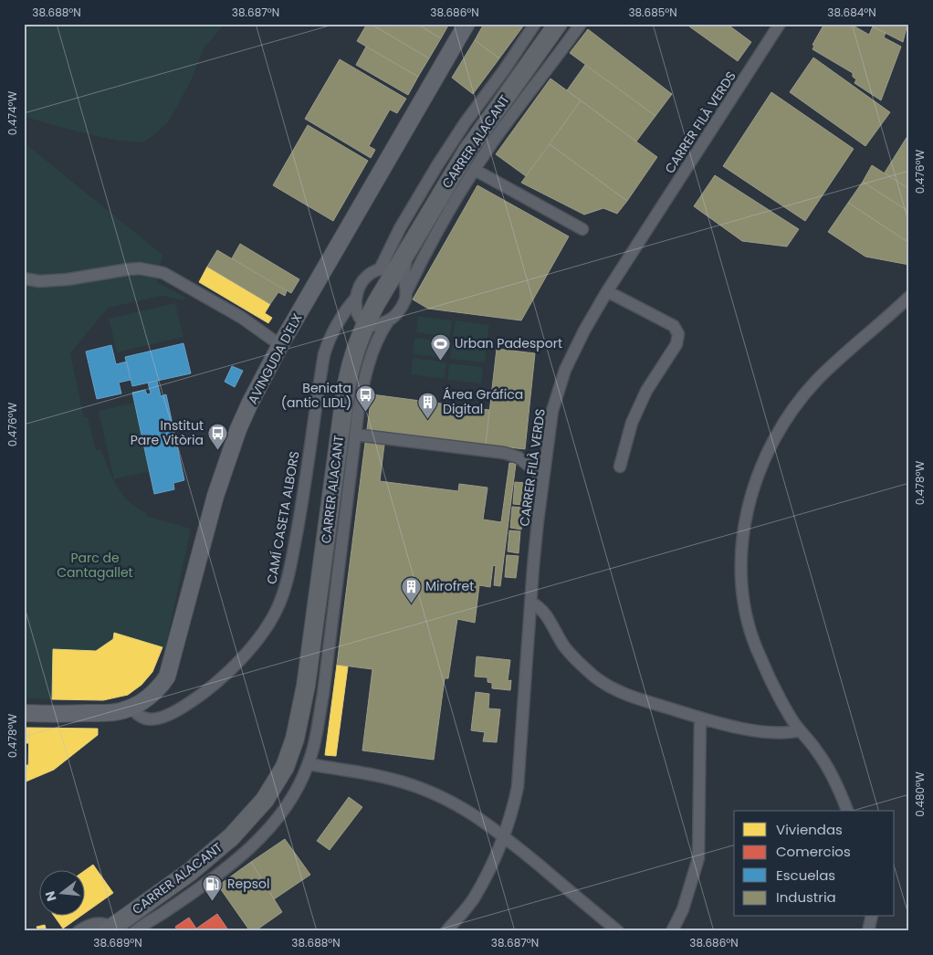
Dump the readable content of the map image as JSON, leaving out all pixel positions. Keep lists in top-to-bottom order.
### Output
{
  "streets": {
    "main road": ["CARRER ALACANT"],
    "street": ["CARRER FILÀ VERDS", "AVINGUDA D'ELX", "CAMÍ CASETA ALBORS"]
  },
  "crossings": [
    ["CARRER ALACANT", "CAMÍ CASETA ALBORS"],
    ["AVINGUDA D'ELX", "CAMÍ CASETA ALBORS"]
  ],
  "parks": ["Parc de Cantagallet"],
  "places": {
    "sports": ["Urban Padesport"],
    "bus stop": ["Beniata (antic LIDL)", "Institut Pare Vitòria"],
    "building": ["Área Gráfica Digital", "Mirofret"],
    "fuel station": ["Repsol"]
  },
  "legend": [
    "Viviendas",
    "Comercios",
    "Escuelas",
    "Industria"
  ],
  "north": "left",
  "coordinates": [
    "38.688°N",
    "38.687°N",
    "38.686°N",
    "38.685°N",
    "38.684°N",
    "0.474°W",
    "0.476°W",
    "0.478°W",
    "0.480°W",
    "38.689°N"
  ]
}
